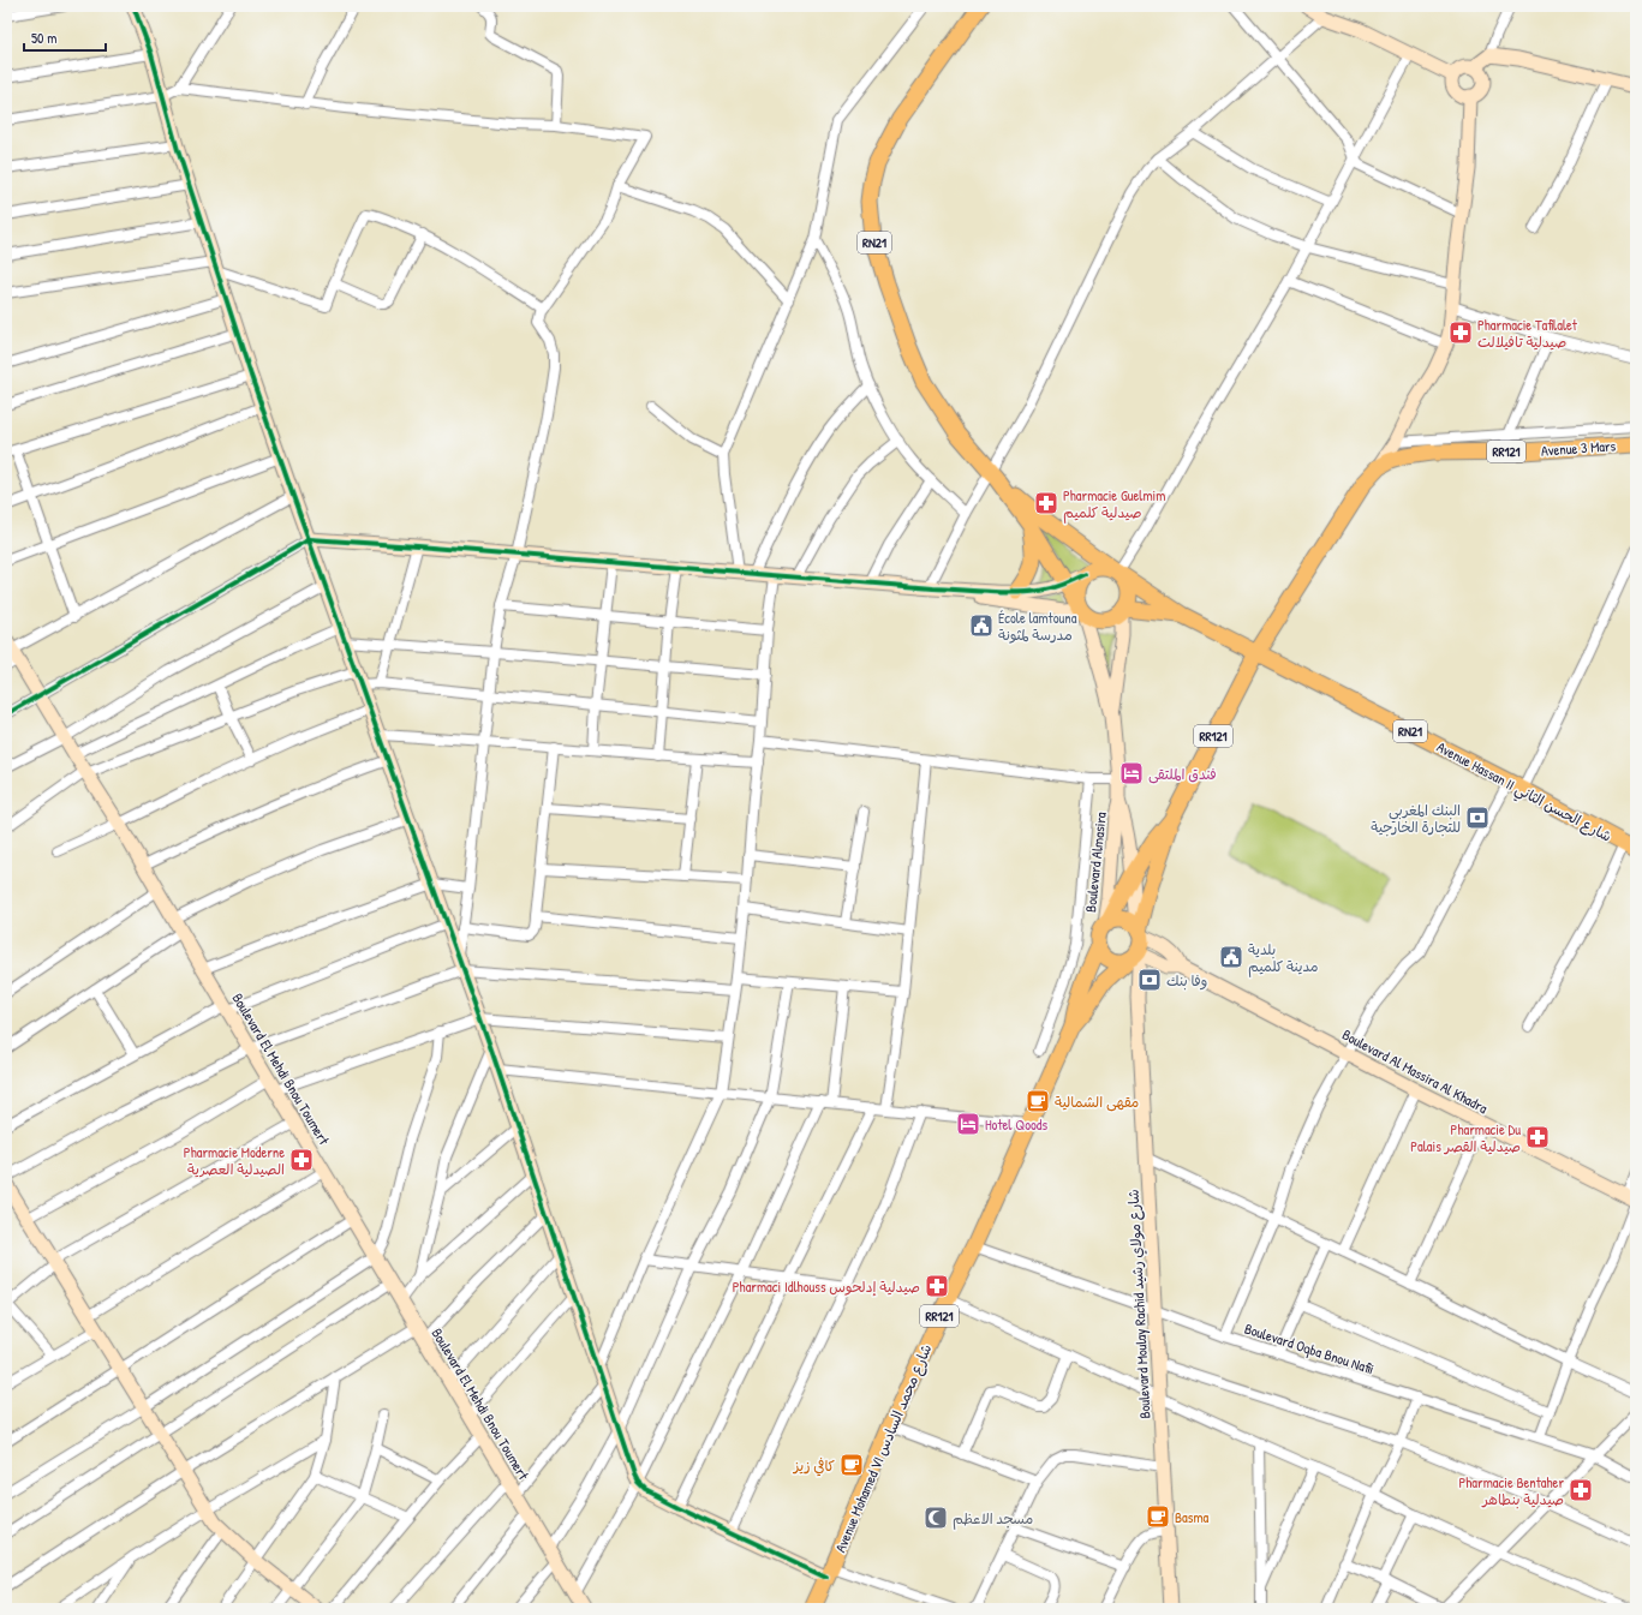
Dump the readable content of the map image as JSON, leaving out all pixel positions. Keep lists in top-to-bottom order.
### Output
{
  "streets": {
    "main road": [
      "RN21",
      "Avenue 3 Mars",
      "RR121",
      "Avenue Hassan II شارع الحسن الثاني",
      "Avenue Mohamed VI شارع محمد السادس"
    ],
    "street": [
      "Boulevard Almasira",
      "Boulevard El Mehdi Bnou Toumert",
      "Boulevard Al Massira Al Khadra",
      "Boulevard Moulay Rachid شارع مولاي رشيد",
      "Boulevard Oqba Bnou Nafii"
    ]
  },
  "crossings": [
    ["RN21", "Avenue Hassan II شارع الحسن الثاني"],
    ["Avenue 3 Mars", "RR121"],
    ["RR121", "Avenue Hassan II شارع الحسن الثاني"],
    ["RR121", "Boulevard Almasira"],
    ["RR121", "Boulevard Al Massira Al Khadra"],
    ["RR121", "Boulevard Moulay Rachid شارع مولاي رشيد"],
    ["RR121", "Avenue Mohamed VI شارع محمد السادس"],
    ["Boulevard Almasira", "Boulevard Al Massira Al Khadra"],
    ["Boulevard Almasira", "Boulevard Moulay Rachid شارع مولاي رشيد"],
    ["Boulevard Almasira", "Avenue Mohamed VI شارع محمد السادس"],
    ["Boulevard Al Massira Al Khadra", "Boulevard Moulay Rachid شارع مولاي رشيد"],
    ["Boulevard Al Massira Al Khadra", "Avenue Mohamed VI شارع محمد السادس"],
    ["Boulevard Moulay Rachid شارع مولاي رشيد", "Boulevard Oqba Bnou Nafii"],
    ["Boulevard Moulay Rachid شارع مولاي رشيد", "Avenue Mohamed VI شارع محمد السادس"],
    ["Boulevard Oqba Bnou Nafii", "Avenue Mohamed VI شارع محمد السادس"]
  ],
  "places": {
    "pharmacy": [
      "Pharmacie Tafilalet صيدلية تافيلالت",
      "Pharmacie Guelmim صيدلية كلميم",
      "Pharmacie Du Palais صيدلية القصر",
      "Pharmacie Moderne الصيدلية العصرية",
      "Pharmaci Idlhouss صيدلية إدلحوس",
      "Pharmacie Bentaher صيدلية بنطاهر"
    ],
    "public building": ["École lamtouna مدرسة لمثونة", "بلدية مدينة كلميم"],
    "hotel": ["فندق الملتقى", "Hotel Qoods"],
    "bank": ["البنك المغربي للتجارة الخارجية", "وفا بنك"],
    "cafe": ["مقهى الشمالية", "كافي زيز", "Basma"],
    "mosque": ["مسجد الاعظم"]
  },
  "scale_bar": "50 m"
}
